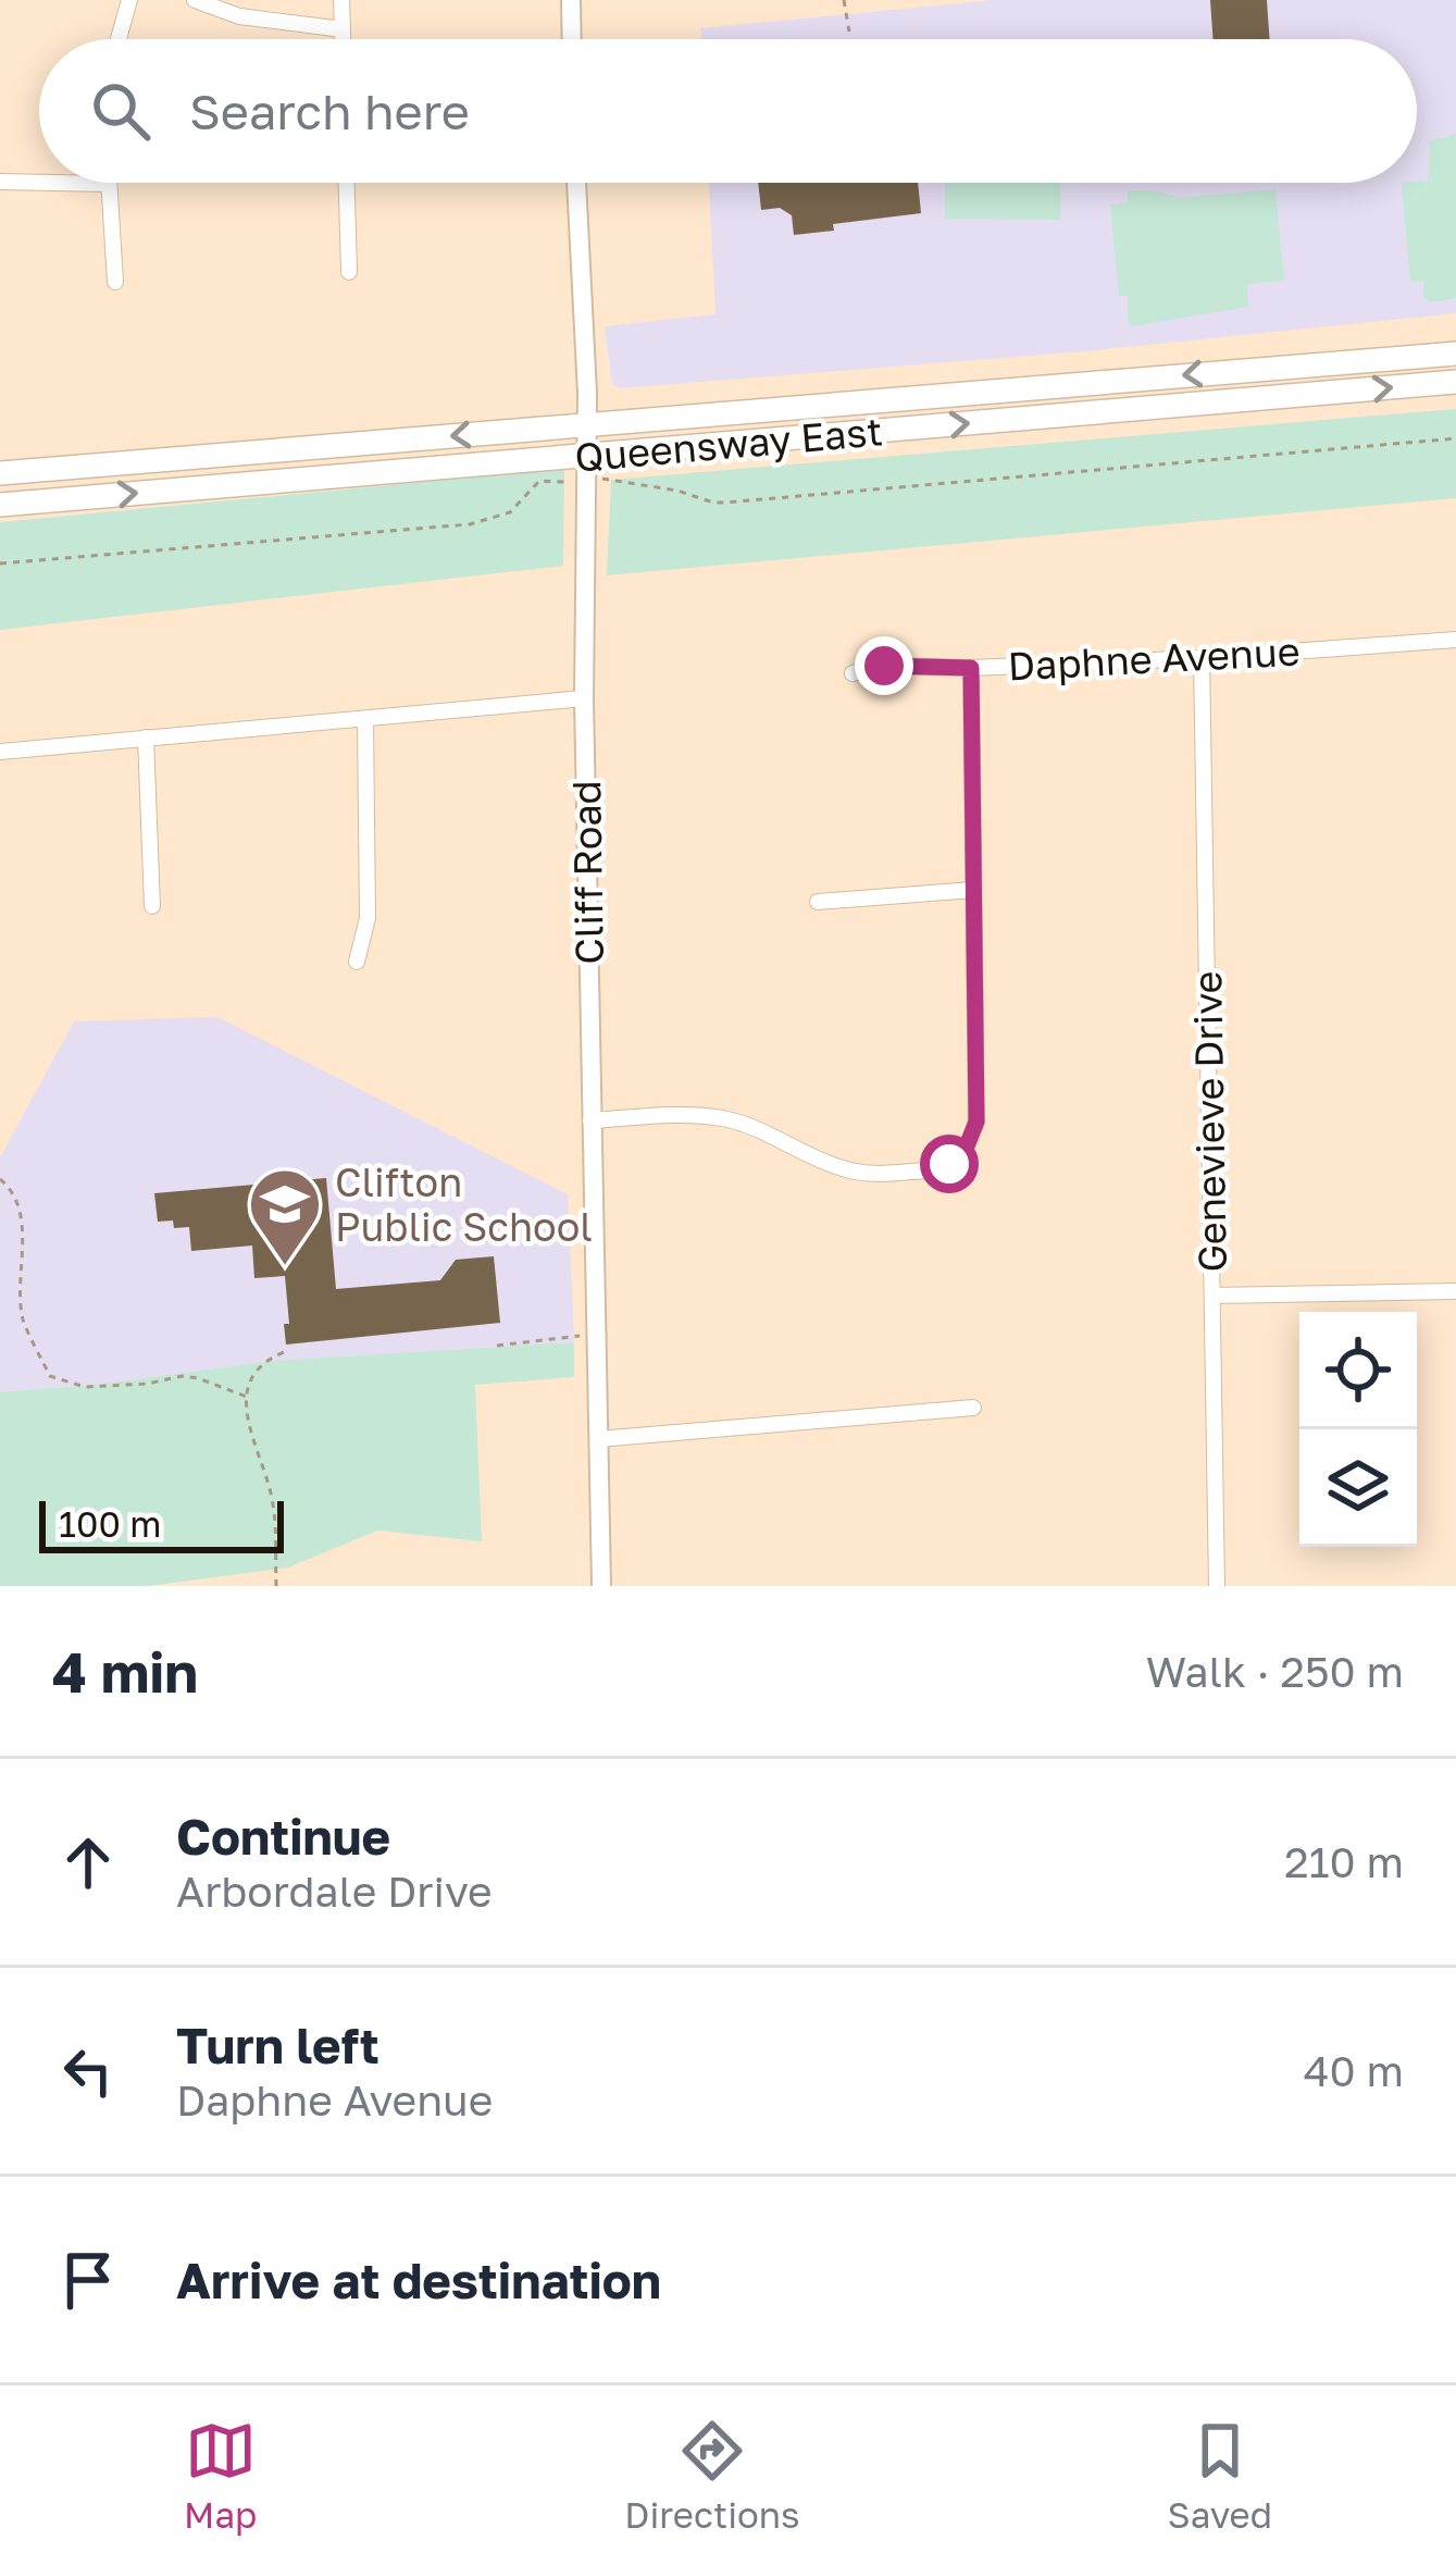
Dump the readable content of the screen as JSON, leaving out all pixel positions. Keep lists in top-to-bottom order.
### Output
{
  "streets": {
    "main road": ["Queensway East"],
    "street": ["Daphne Avenue", "Cliff Road", "Genevieve Drive"]
  },
  "crossings": [
    ["Queensway East", "Cliff Road"],
    ["Daphne Avenue", "Genevieve Drive"]
  ],
  "places": {
    "school or university": ["Clifton Public School"]
  },
  "scale_bar": "100 m",
  "page": {
    "search": "Search here",
    "scale": "100 m",
    "heading": ["4 min", "Walk · 250 m"],
    "list": [
      ["Continue", "Arbordale Drive", "210 m"],
      ["Turn left", "Daphne Avenue", "40 m"],
      "Arrive at destination"
    ],
    "nav": ["Map", "Directions", "Saved"]
  }
}
